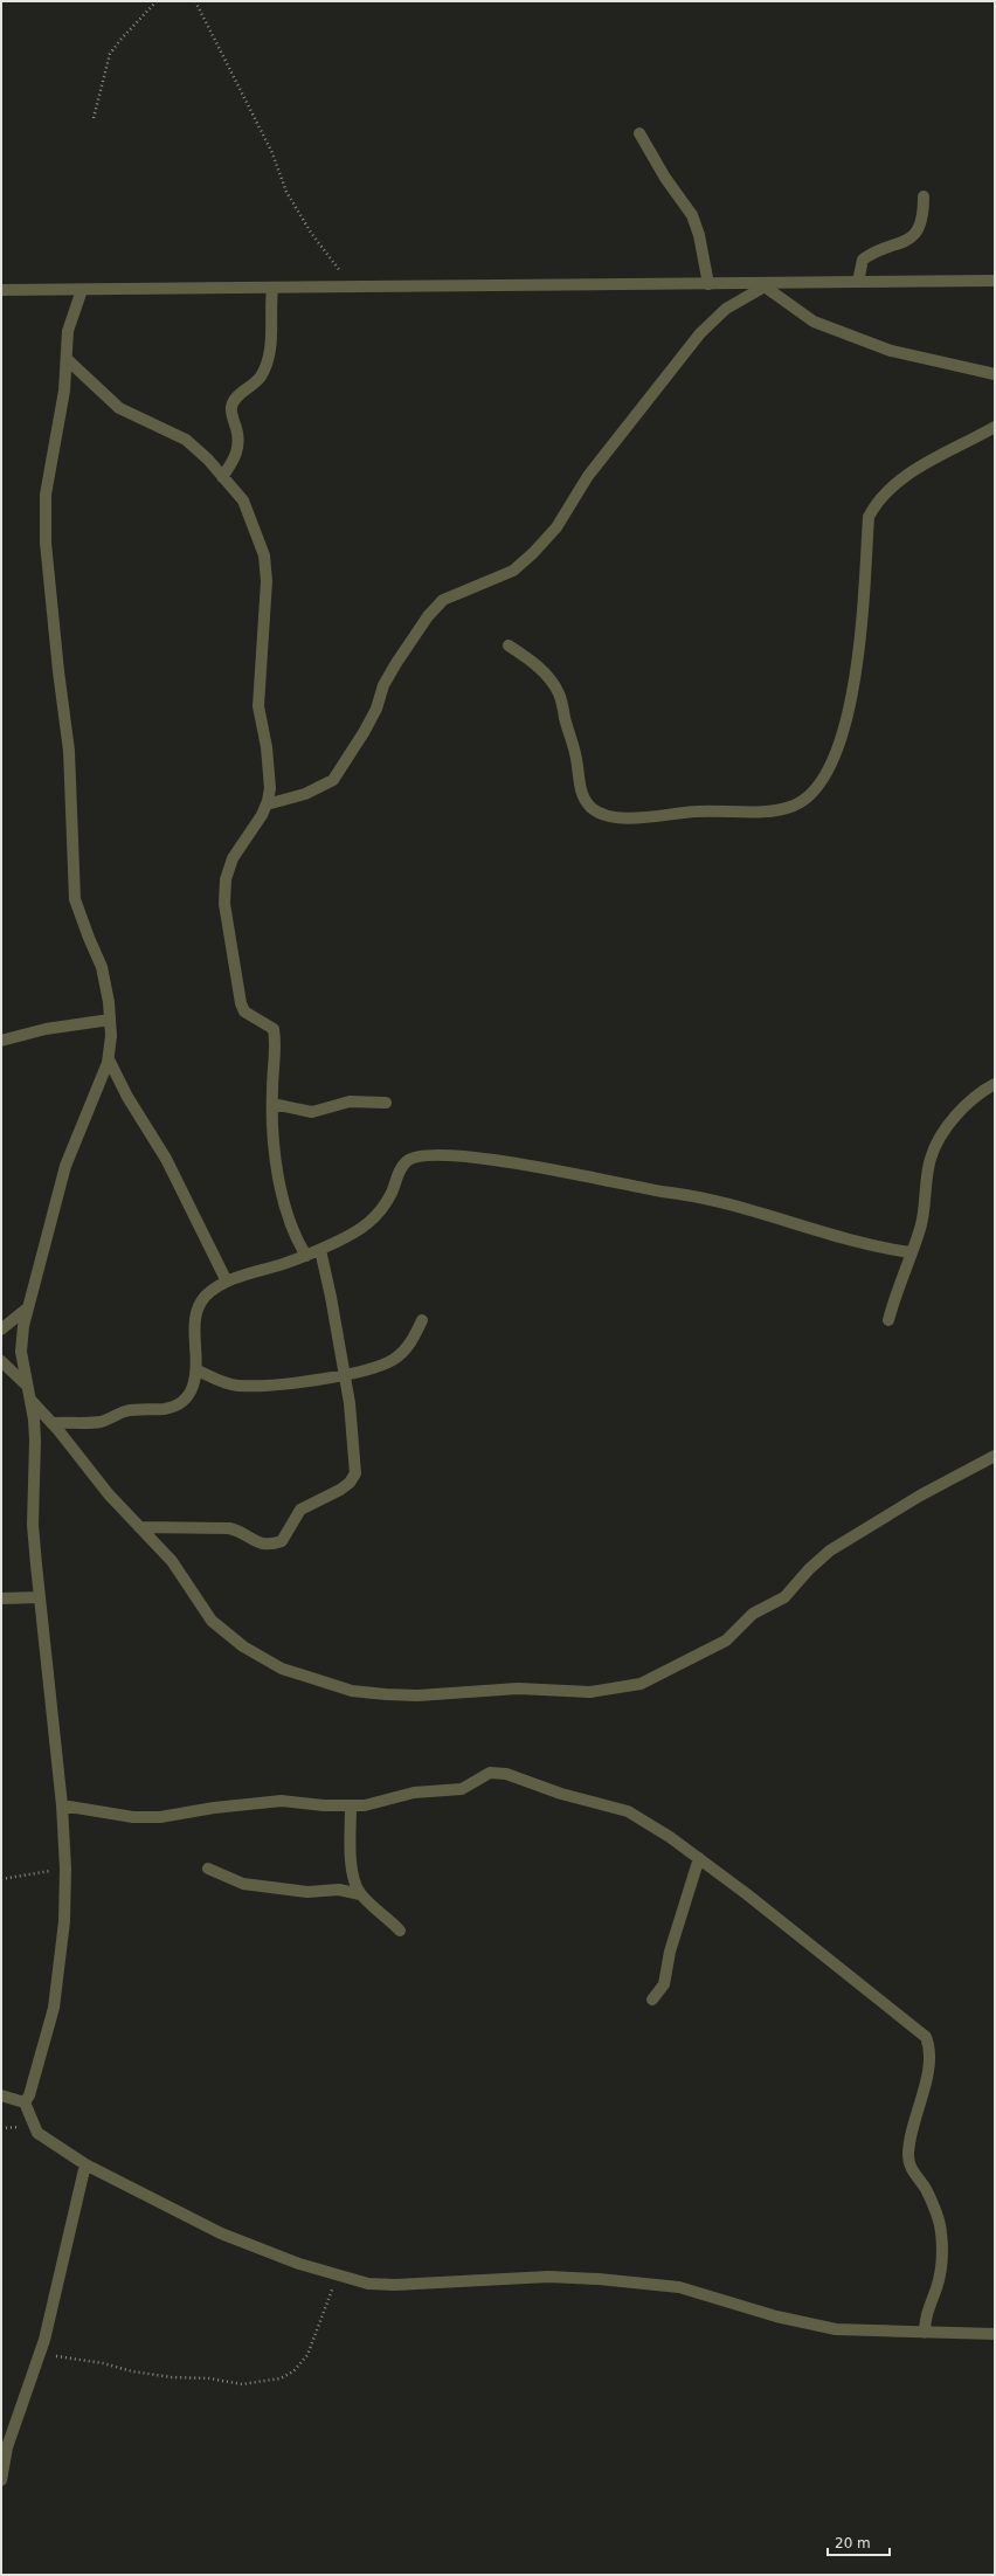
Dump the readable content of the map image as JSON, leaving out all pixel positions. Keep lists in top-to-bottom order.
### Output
{
  "scale_bar": "20 m"
}
